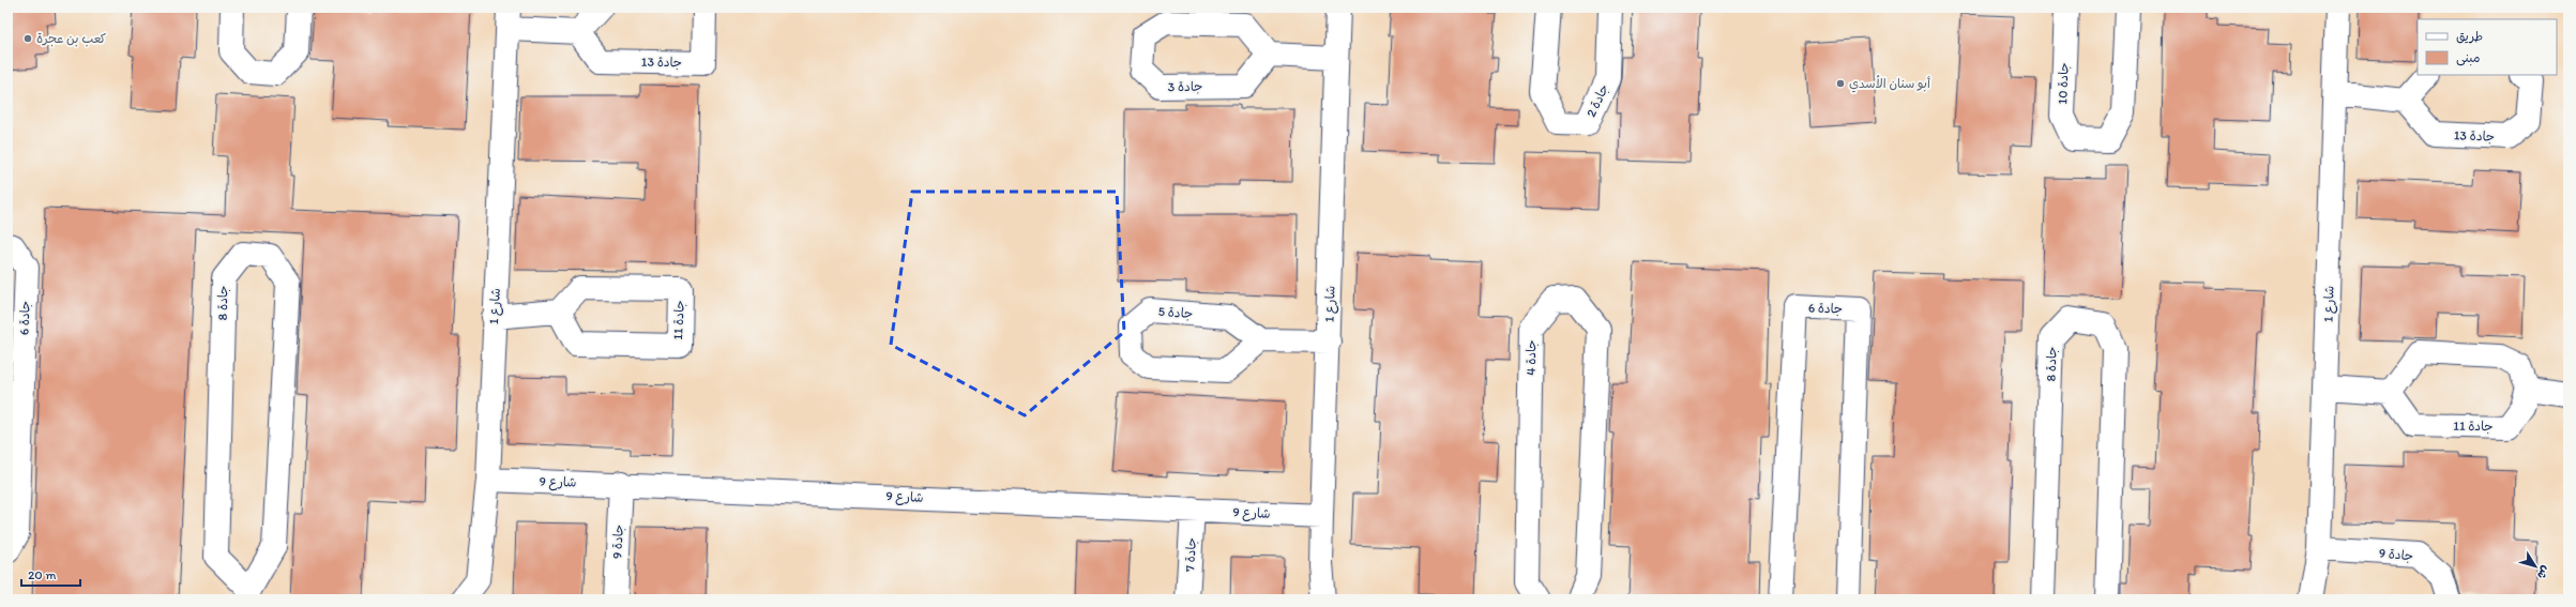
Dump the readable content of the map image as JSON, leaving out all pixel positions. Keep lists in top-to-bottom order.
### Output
{
  "streets": {
    "street": [
      "جادة 13",
      "جادة 10",
      "جادة 3",
      "جادة 2",
      "جادة 8",
      "شارع 1",
      "جادة 6",
      "جادة 5",
      "جادة 11",
      "جادة 4",
      "شارع 9",
      "جادة 9",
      "جادة 7"
    ]
  },
  "crossings": [
    ["شارع 1", "شارع 9"],
    ["شارع 1", "جادة 9"],
    ["شارع 9", "جادة 9"],
    ["شارع 9", "جادة 7"]
  ],
  "places": ["كعب بن عجرة", "أبو سنان الأسدي"],
  "legend": ["طريق", "مبنى"],
  "scale_bar": "20 m",
  "north": "bottom right"
}
